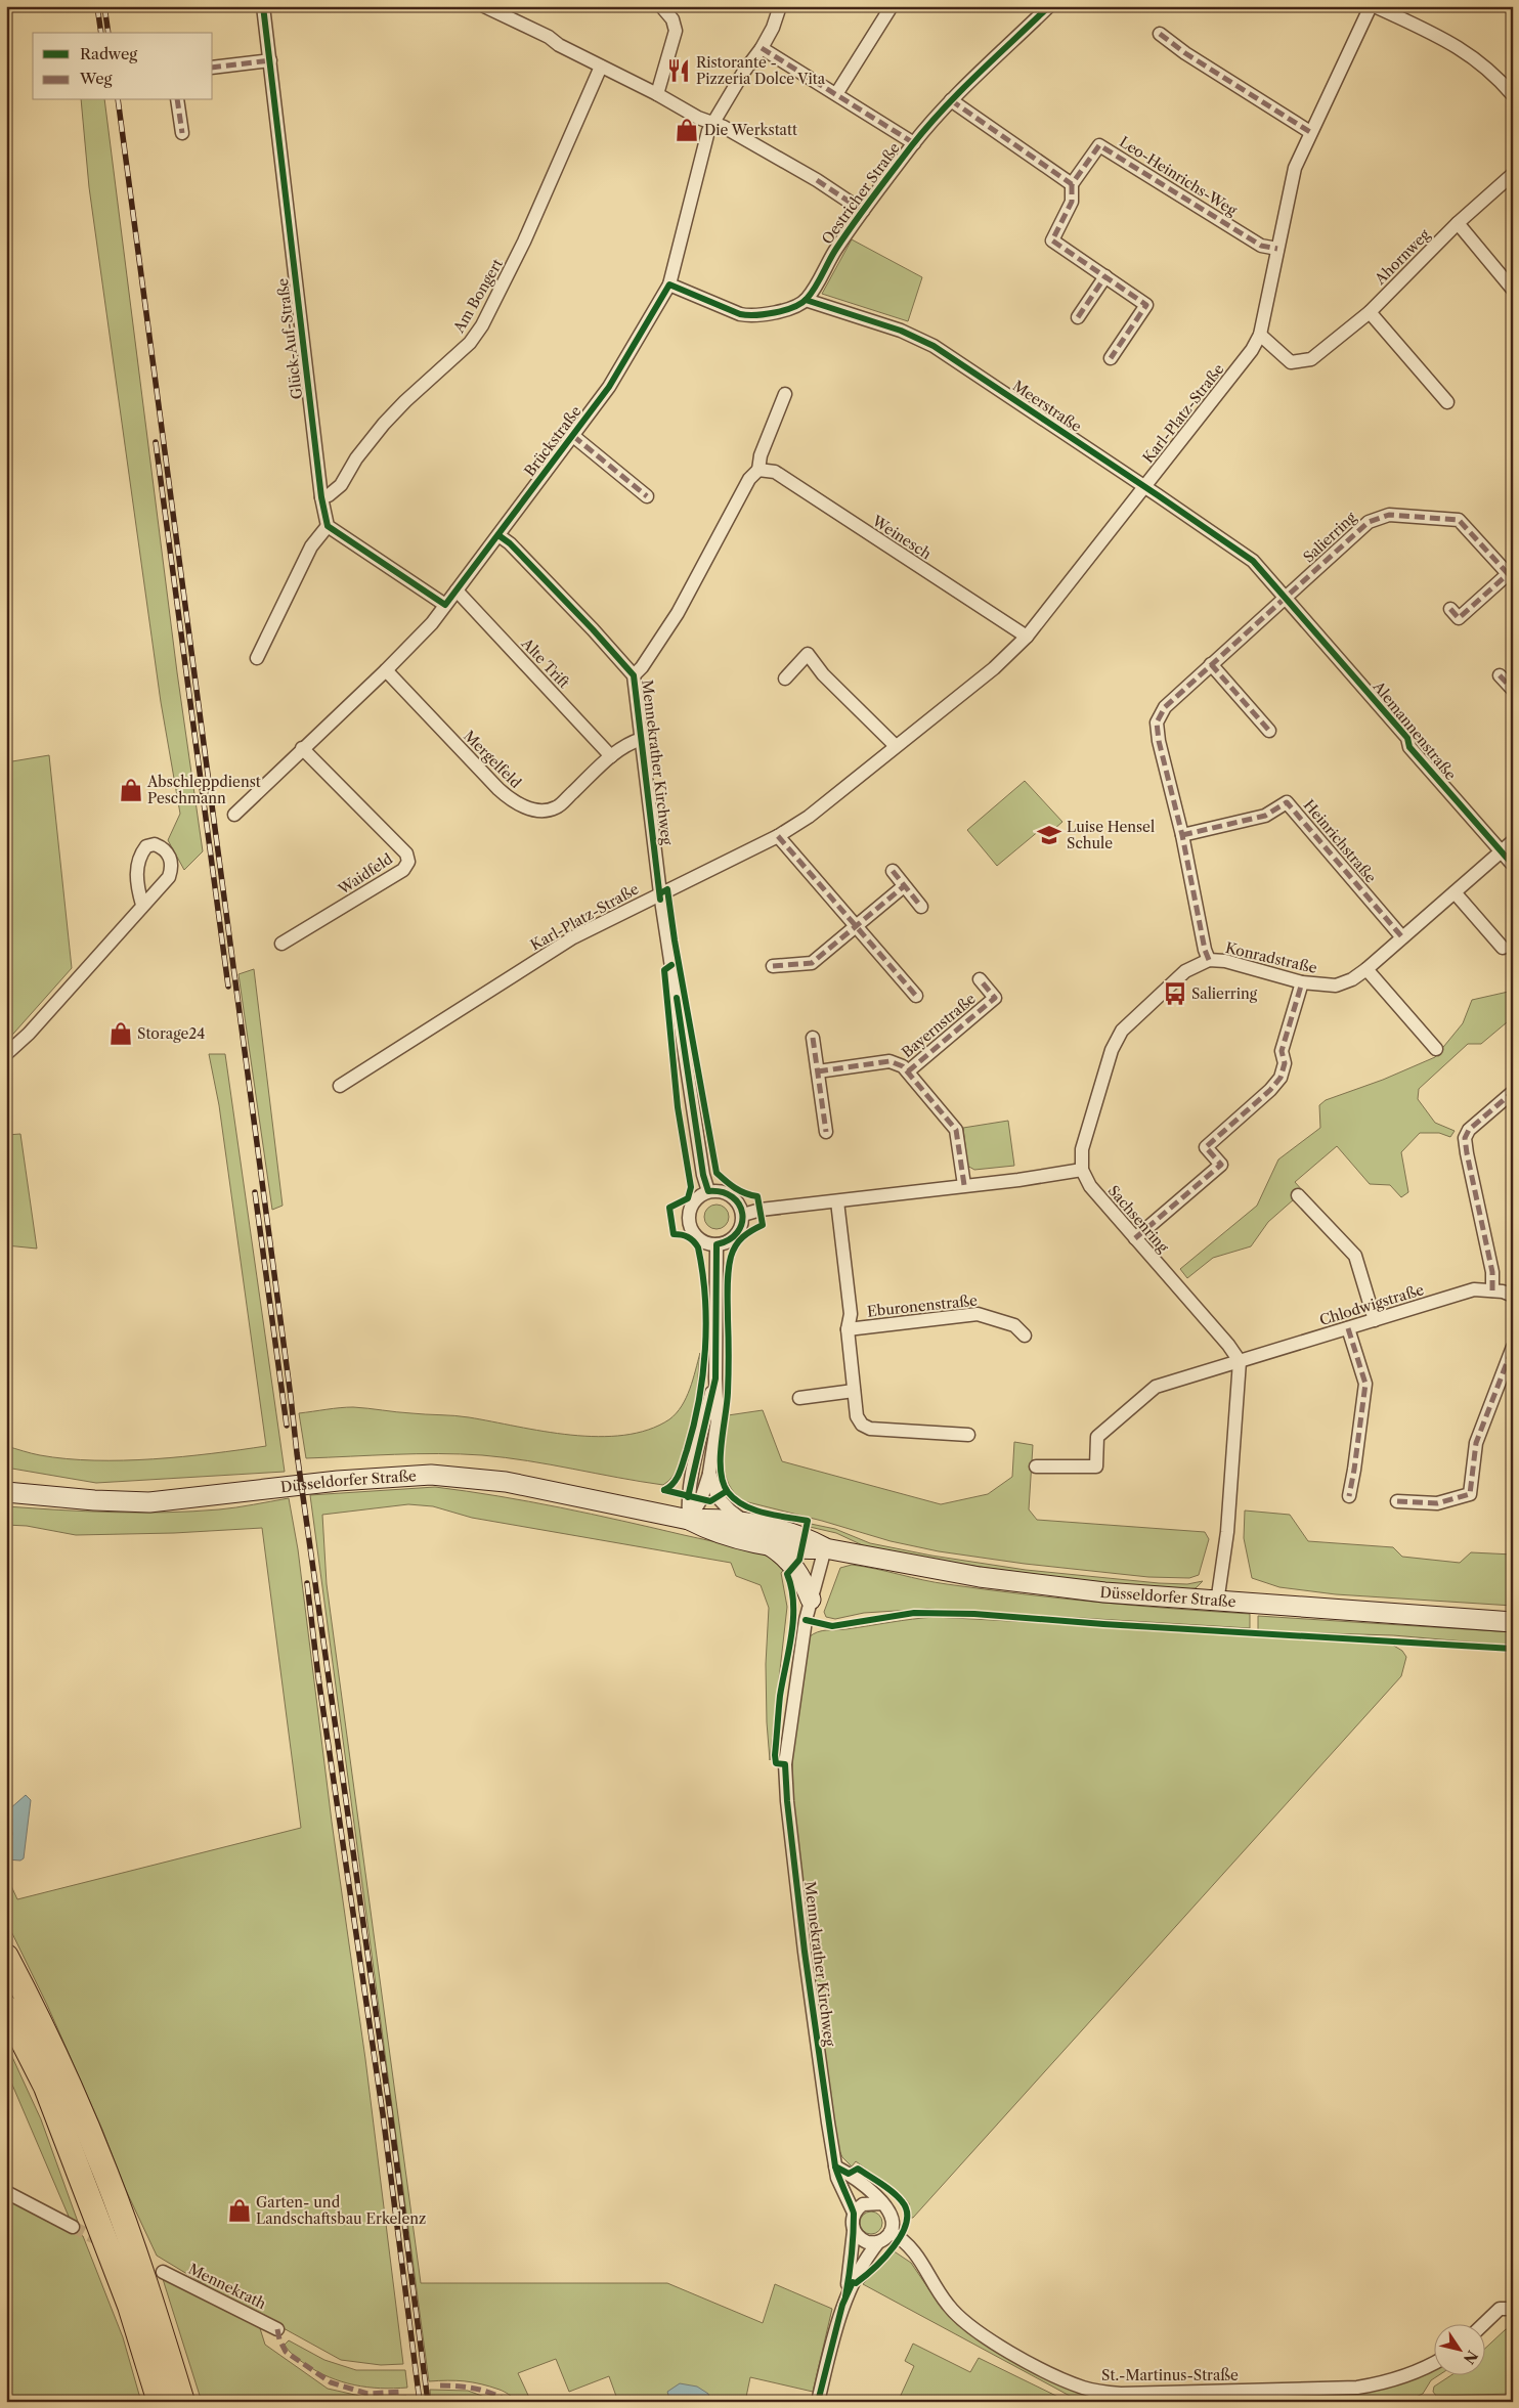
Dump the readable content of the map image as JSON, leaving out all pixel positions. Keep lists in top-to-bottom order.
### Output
{
  "streets": {
    "main road": ["Düsseldorfer Straße"],
    "street": [
      "Leo-Heinrichs-Weg",
      "Oestricher Straße",
      "Ahornweg",
      "Am Bongert",
      "Glück-Auf-Straße",
      "Meerstraße",
      "Karl-Platz-Straße",
      "Brückstraße",
      "Weinesch",
      "Salierring",
      "Alte Trift",
      "Alemannenstraße",
      "Mergelfeld",
      "Mennekrather Kirchweg",
      "Heinrichstraße",
      "Waidfeld",
      "Konradstraße",
      "Bayernstraße",
      "Sachsenring",
      "Chlodwigstraße",
      "Eburonenstraße",
      "Mennekrath",
      "St.-Martinus-Straße"
    ]
  },
  "crossings": [
    ["Leo-Heinrichs-Weg", "Karl-Platz-Straße"],
    ["Oestricher Straße", "Meerstraße"],
    ["Ahornweg", "Karl-Platz-Straße"],
    ["Am Bongert", "Glück-Auf-Straße"],
    ["Meerstraße", "Karl-Platz-Straße"],
    ["Meerstraße", "Alemannenstraße"],
    ["Karl-Platz-Straße", "Weinesch"],
    ["Karl-Platz-Straße", "Mennekrather Kirchweg"],
    ["Brückstraße", "Alte Trift"],
    ["Brückstraße", "Mergelfeld"],
    ["Brückstraße", "Mennekrather Kirchweg"],
    ["Brückstraße", "Waidfeld"],
    ["Salierring", "Alemannenstraße"],
    ["Salierring", "Heinrichstraße"],
    ["Salierring", "Konradstraße"],
    ["Alte Trift", "Mergelfeld"],
    ["Alemannenstraße", "Konradstraße"],
    ["Mergelfeld", "Mennekrather Kirchweg"],
    ["Mennekrather Kirchweg", "Düsseldorfer Straße"],
    ["Mennekrather Kirchweg", "St.-Martinus-Straße"],
    ["Heinrichstraße", "Konradstraße"],
    ["Konradstraße", "Sachsenring"],
    ["Sachsenring", "Chlodwigstraße"]
  ],
  "places": {
    "restaurant": ["Ristorante - Pizzeria Dolce Vita"],
    "shop": [
      "Die Werkstatt",
      "Abschleppdienst Peschmann",
      "Storage24",
      "Garten- und Landschaftsbau Erkelenz"
    ],
    "school or university": ["Luise Hensel Schule"],
    "bus stop": ["Salierring"]
  },
  "legend": ["Radweg", "Weg"],
  "north": "bottom right"
}
